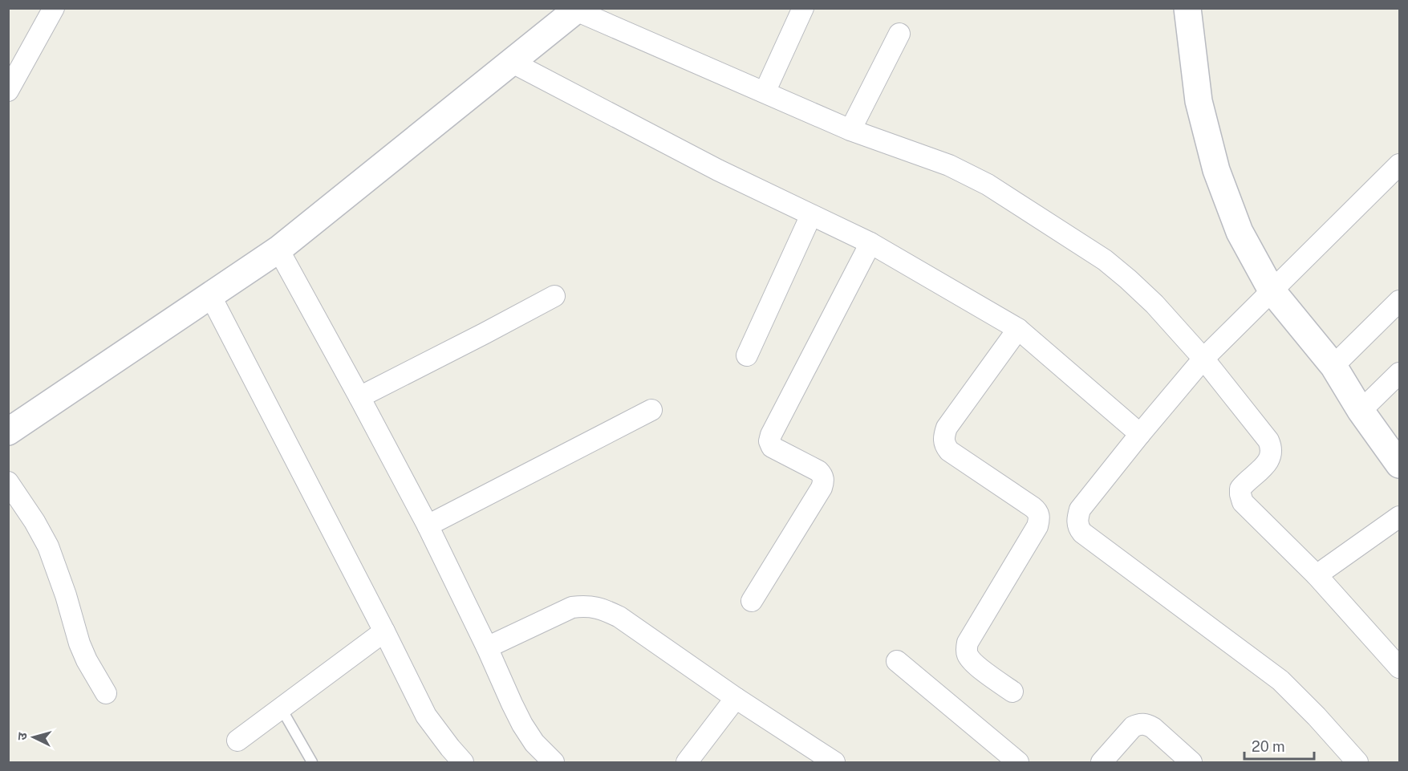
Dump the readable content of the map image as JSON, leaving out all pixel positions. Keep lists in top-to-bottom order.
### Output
{
  "scale_bar": "20 m",
  "north": "left"
}
